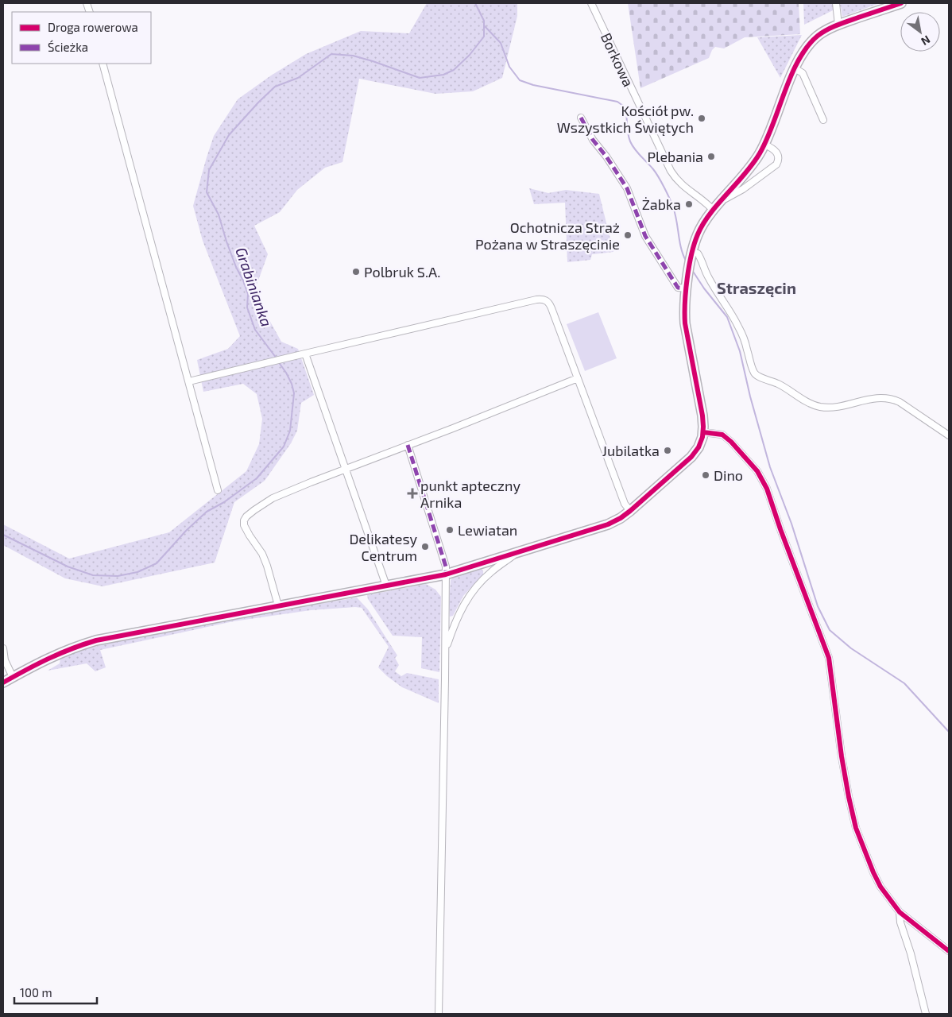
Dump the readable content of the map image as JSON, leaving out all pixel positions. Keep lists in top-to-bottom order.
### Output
{
  "streets": {
    "street": ["Borkowa"]
  },
  "districts": ["Straszęcin"],
  "water": ["Grabinianka"],
  "places": {
    "other": [
      "Kościół pw. Wszystkich Świętych",
      "Plebania",
      "Żabka",
      "Ochotnicza Straż Pożana w Straszęcinie",
      "Polbruk S.A.",
      "Jubilatka",
      "Dino",
      "Lewiatan",
      "Delikatesy Centrum"
    ],
    "health": ["punkt apteczny Arnika"]
  },
  "legend": ["Droga rowerowa", "Ścieżka"],
  "scale_bar": "100 m",
  "north": "bottom right"
}
